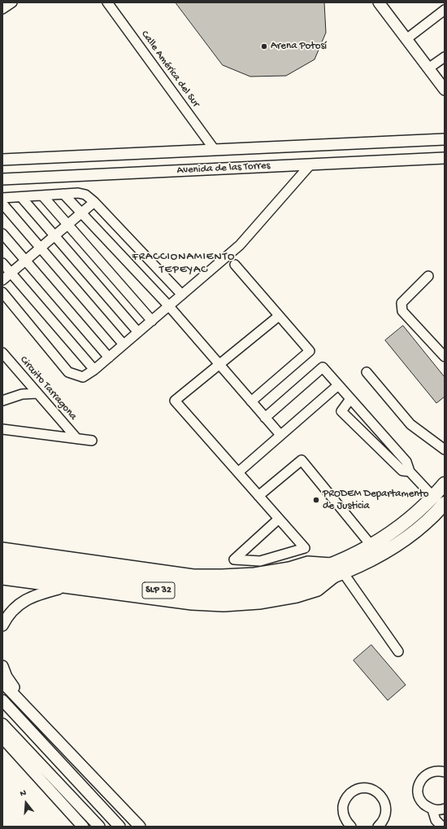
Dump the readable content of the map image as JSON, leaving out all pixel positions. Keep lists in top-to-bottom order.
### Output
{
  "streets": {
    "highway": ["SLP 32"],
    "main road": ["Avenida de las Torres"],
    "street": ["Calle América del Sur", "Circuito Tarragona"]
  },
  "crossings": [
    ["Calle América del Sur", "Avenida de las Torres"]
  ],
  "districts": ["FRACCIONAMIENTO TEPEYAC"],
  "places": ["Arena Potosí", "PRODEM Departamento de Justicia"],
  "north": "top"
}
